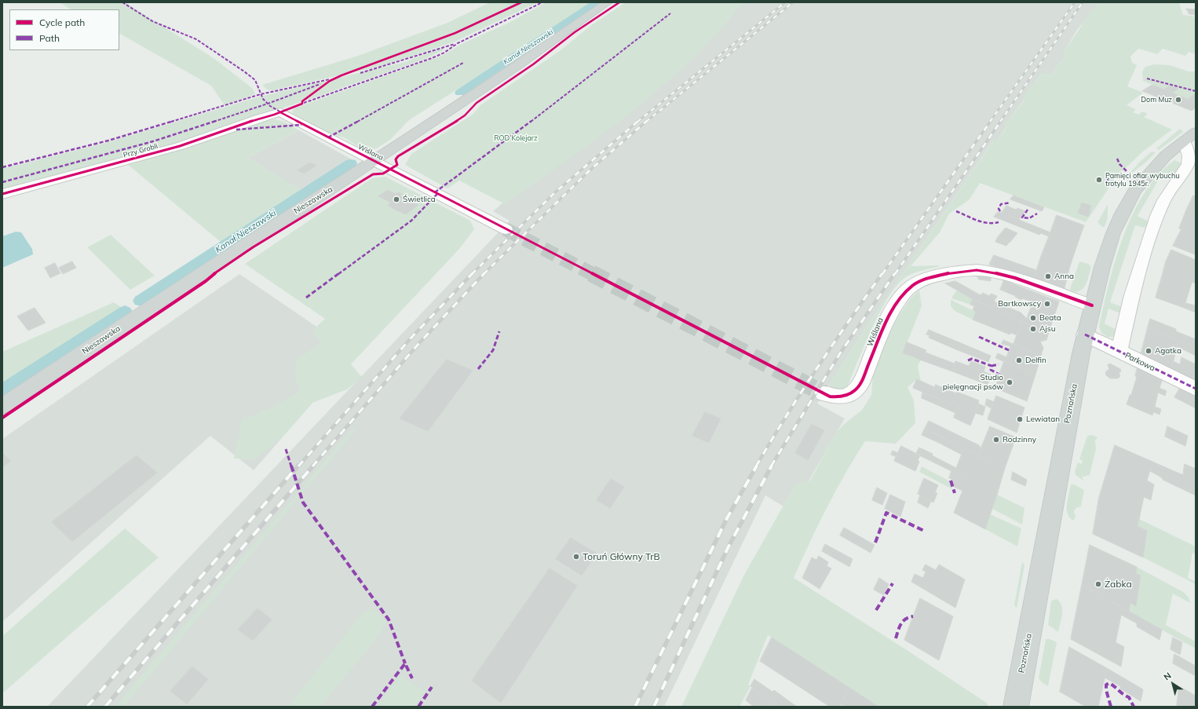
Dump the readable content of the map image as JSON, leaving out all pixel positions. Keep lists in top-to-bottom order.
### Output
{
  "streets": {
    "main road": ["Nieszawska", "Poznańska"],
    "street": ["Przy Grobli", "Wiślana", "Parkowa"]
  },
  "crossings": [
    ["Przy Grobli", "Wiślana"],
    ["Wiślana", "Nieszawska"],
    ["Wiślana", "Poznańska"],
    ["Parkowa", "Poznańska"]
  ],
  "water": ["Kanał Nieszawski"],
  "parks": ["ROD Kolejarz"],
  "places": [
    "Dom Muz",
    "Pamięci ofiar wybuchu trotylu 1945r.",
    "Świetlica",
    "Anna",
    "Bartkowscy",
    "Beata",
    "Ajsu",
    "Agatka",
    "Delfin",
    "Studio pielęgnacji psów",
    "Lewiatan",
    "Rodzinny",
    "Toruń Główny TrB",
    "Żabka"
  ],
  "legend": ["Cycle path", "Path"],
  "north": "top left"
}
